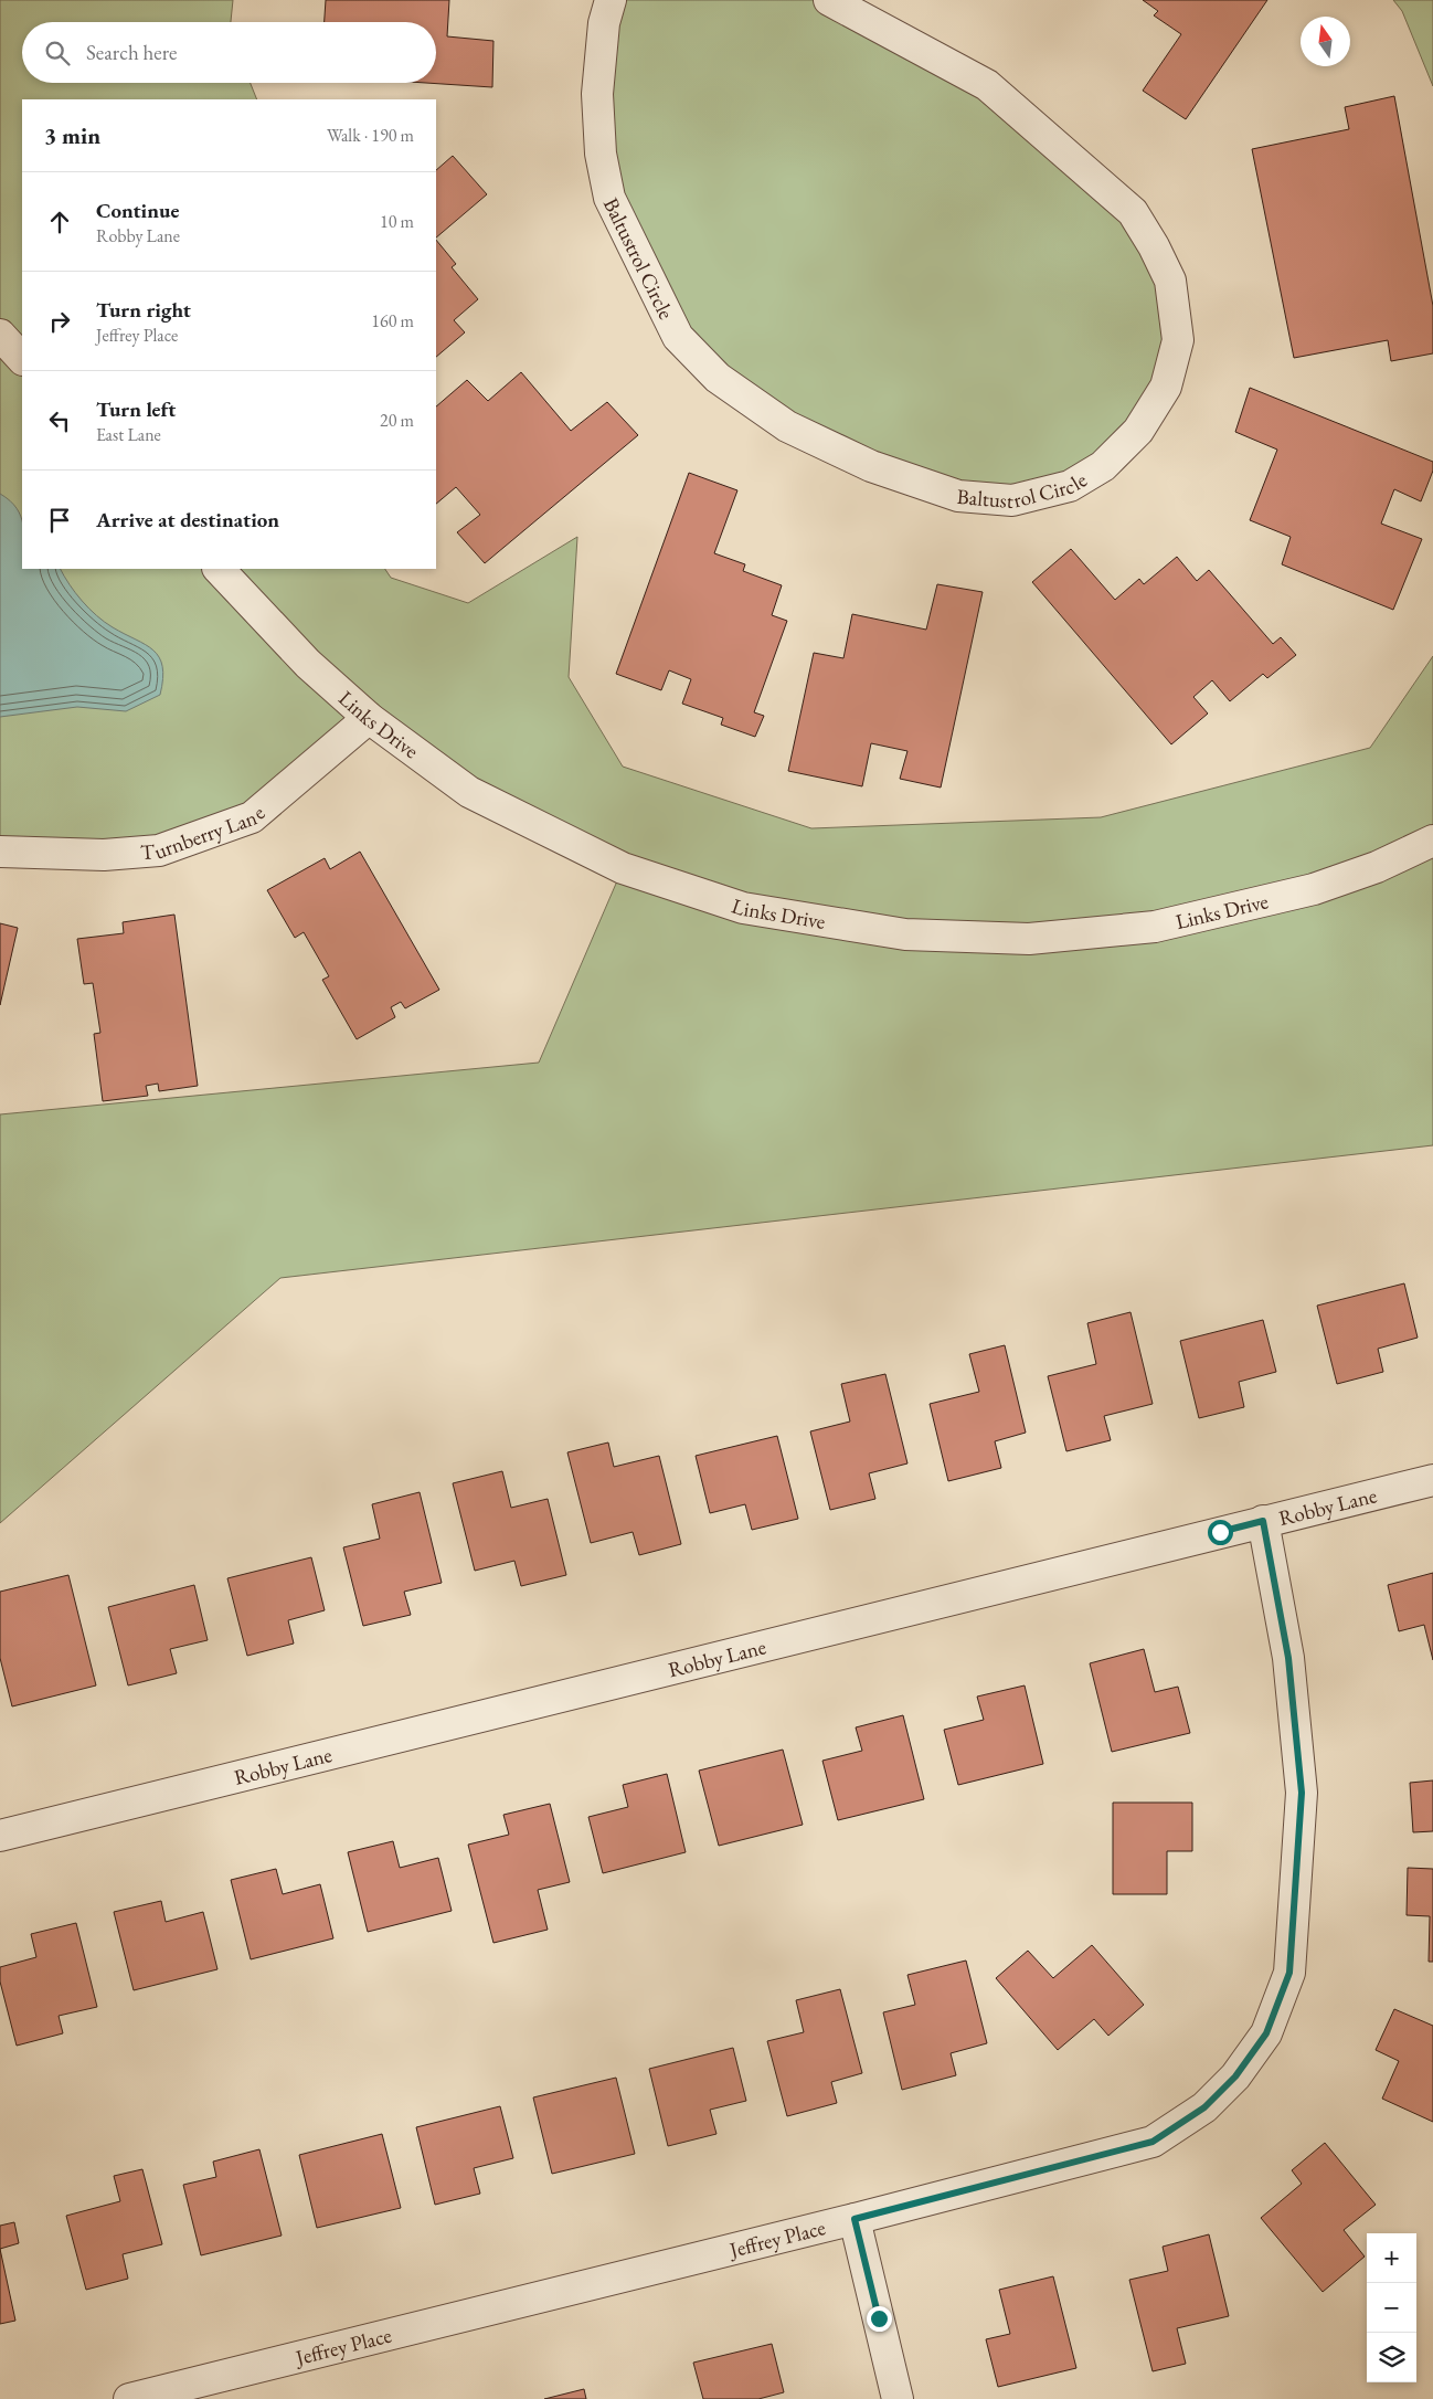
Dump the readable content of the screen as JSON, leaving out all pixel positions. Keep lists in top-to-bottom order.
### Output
{
  "streets": {
    "street": [
      "Baltustrol Circle",
      "Links Drive",
      "Turnberry Lane",
      "Robby Lane",
      "Jeffrey Place"
    ]
  },
  "crossings": [
    ["Links Drive", "Turnberry Lane"],
    ["Robby Lane", "Jeffrey Place"]
  ],
  "north": "top",
  "page": {
    "search": "Search here",
    "heading": ["3 min", "Walk · 190 m"],
    "list": [
      ["Continue", "Robby Lane", "10 m"],
      ["Turn right", "Jeffrey Place", "160 m"],
      ["Turn left", "East Lane", "20 m"],
      "Arrive at destination"
    ],
    "map_buttons": ["+", "−"]
  }
}
